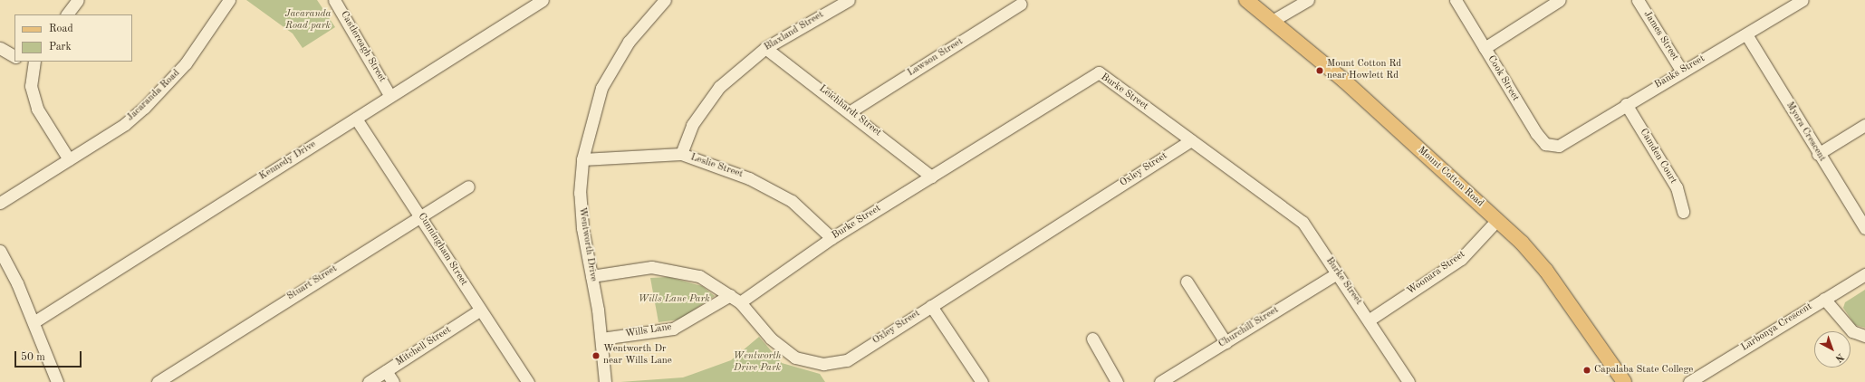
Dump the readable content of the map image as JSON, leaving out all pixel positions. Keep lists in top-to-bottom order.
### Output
{
  "streets": {
    "main road": ["Mount Cotton Road"],
    "street": [
      "Blaxland Street",
      "James Street",
      "Castlereagh Street",
      "Lawson Street",
      "Banks Street",
      "Cook Street",
      "Burke Street",
      "Jacaranda Road",
      "Leichhardt Street",
      "Myora Crescent",
      "Camden Court",
      "Kennedy Drive",
      "Leslie Street",
      "Oxley Street",
      "Wentworth Drive",
      "Cunningham Street",
      "Woonara Street",
      "Stuart Street",
      "Churchill Street",
      "Larbonya Crescent",
      "Wills Lane",
      "Mitchell Street"
    ]
  },
  "crossings": [
    ["Blaxland Street", "Leichhardt Street"],
    ["Blaxland Street", "Leslie Street"],
    ["James Street", "Banks Street"],
    ["Castlereagh Street", "Kennedy Drive"],
    ["Lawson Street", "Leichhardt Street"],
    ["Banks Street", "Cook Street"],
    ["Banks Street", "Myora Crescent"],
    ["Banks Street", "Camden Court"],
    ["Burke Street", "Leichhardt Street"],
    ["Burke Street", "Leslie Street"],
    ["Burke Street", "Oxley Street"],
    ["Burke Street", "Woonara Street"],
    ["Burke Street", "Churchill Street"],
    ["Kennedy Drive", "Cunningham Street"],
    ["Leslie Street", "Wentworth Drive"],
    ["Oxley Street", "Wentworth Drive"],
    ["Oxley Street", "Wills Lane"],
    ["Mount Cotton Road", "Woonara Street"],
    ["Wentworth Drive", "Wills Lane"],
    ["Cunningham Street", "Stuart Street"],
    ["Cunningham Street", "Mitchell Street"]
  ],
  "parks": ["Jacaranda Road park", "Wills Lane Park", "Wentworth Drive Park"],
  "places": ["Mount Cotton Rd near Howlett Rd", "Wentworth Dr near Wills Lane", "Capalaba State College"],
  "legend": ["Road", "Park"],
  "scale_bar": "50 m",
  "north": "bottom right"
}
